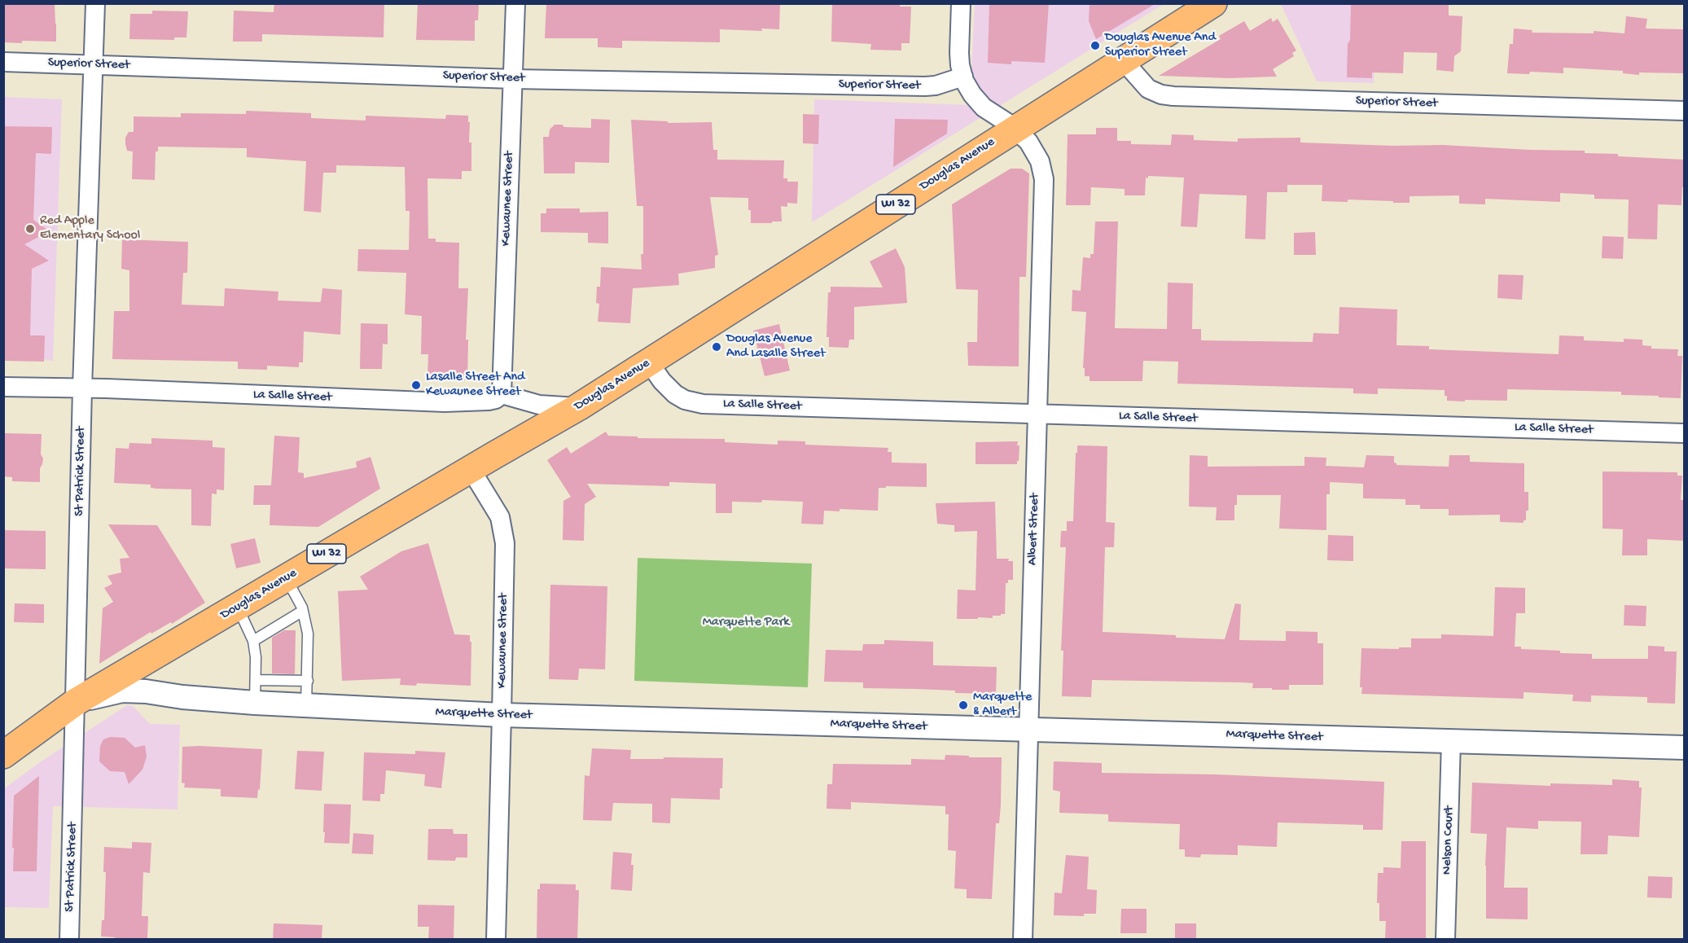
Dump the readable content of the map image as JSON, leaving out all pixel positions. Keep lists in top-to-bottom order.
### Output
{
  "streets": {
    "main road": ["Douglas Avenue", "WI 32"],
    "street": [
      "Superior Street",
      "Kewaunee Street",
      "La Salle Street",
      "St Patrick Street",
      "Albert Street",
      "Marquette Street",
      "Nelson Court"
    ]
  },
  "crossings": [
    ["Superior Street", "Douglas Avenue"],
    ["Superior Street", "Kewaunee Street"],
    ["Superior Street", "St Patrick Street"],
    ["Superior Street", "Albert Street"],
    ["Douglas Avenue", "Kewaunee Street"],
    ["Douglas Avenue", "La Salle Street"],
    ["Douglas Avenue", "St Patrick Street"],
    ["Douglas Avenue", "Albert Street"],
    ["Douglas Avenue", "Marquette Street"],
    ["Kewaunee Street", "La Salle Street"],
    ["Kewaunee Street", "Marquette Street"],
    ["La Salle Street", "St Patrick Street"],
    ["La Salle Street", "Albert Street"],
    ["St Patrick Street", "Marquette Street"],
    ["Albert Street", "Marquette Street"],
    ["Marquette Street", "Nelson Court"]
  ],
  "parks": ["Marquette Park"],
  "places": [
    "Douglas Avenue And Superior Street",
    "Red Apple Elementary School",
    "Douglas Avenue And Lasalle Street",
    "Lasalle Street And Kewaunee Street",
    "Marquette & Albert"
  ]
}
